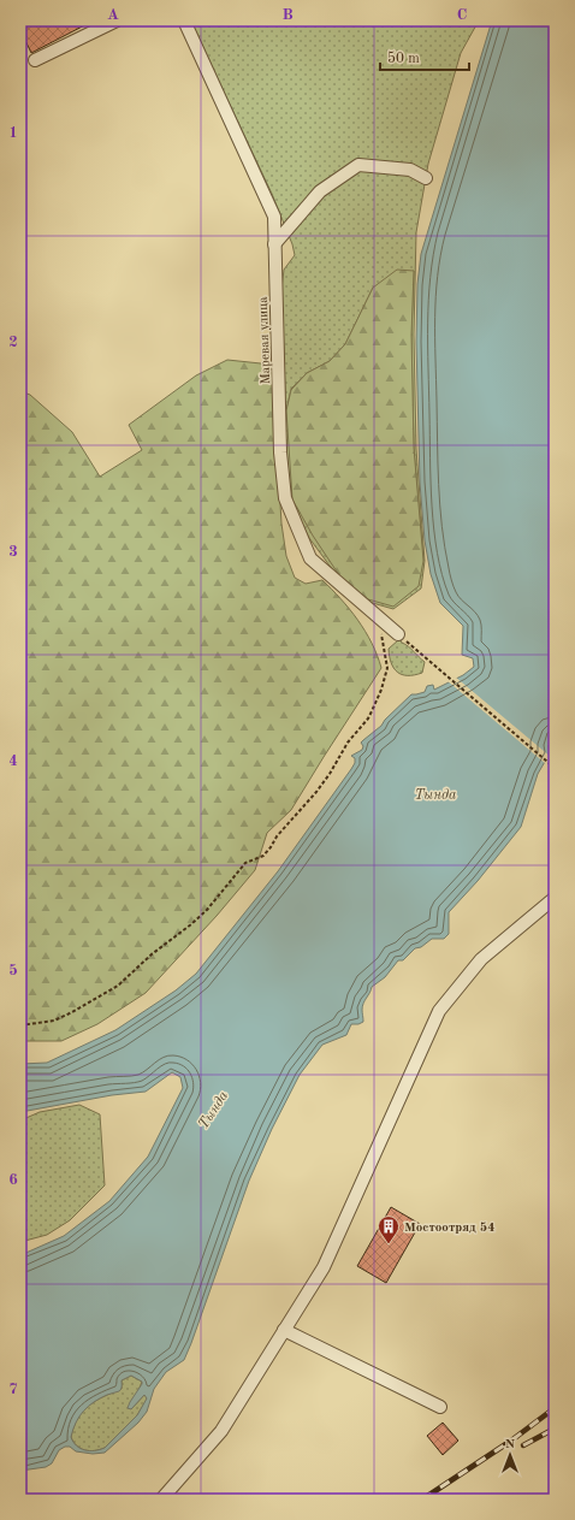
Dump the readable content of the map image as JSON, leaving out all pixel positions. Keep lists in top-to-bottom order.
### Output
{
  "streets": {
    "street": ["Маревая улица"]
  },
  "water": ["Тында"],
  "places": {
    "building": ["Мостоотряд 54"]
  },
  "scale_bar": "50 m",
  "north": "top",
  "grid": {
    "columns": ["A", "B", "C"],
    "rows": [
      "1",
      "2",
      "3",
      "4",
      "5",
      "6",
      "7"
    ]
  }
}
